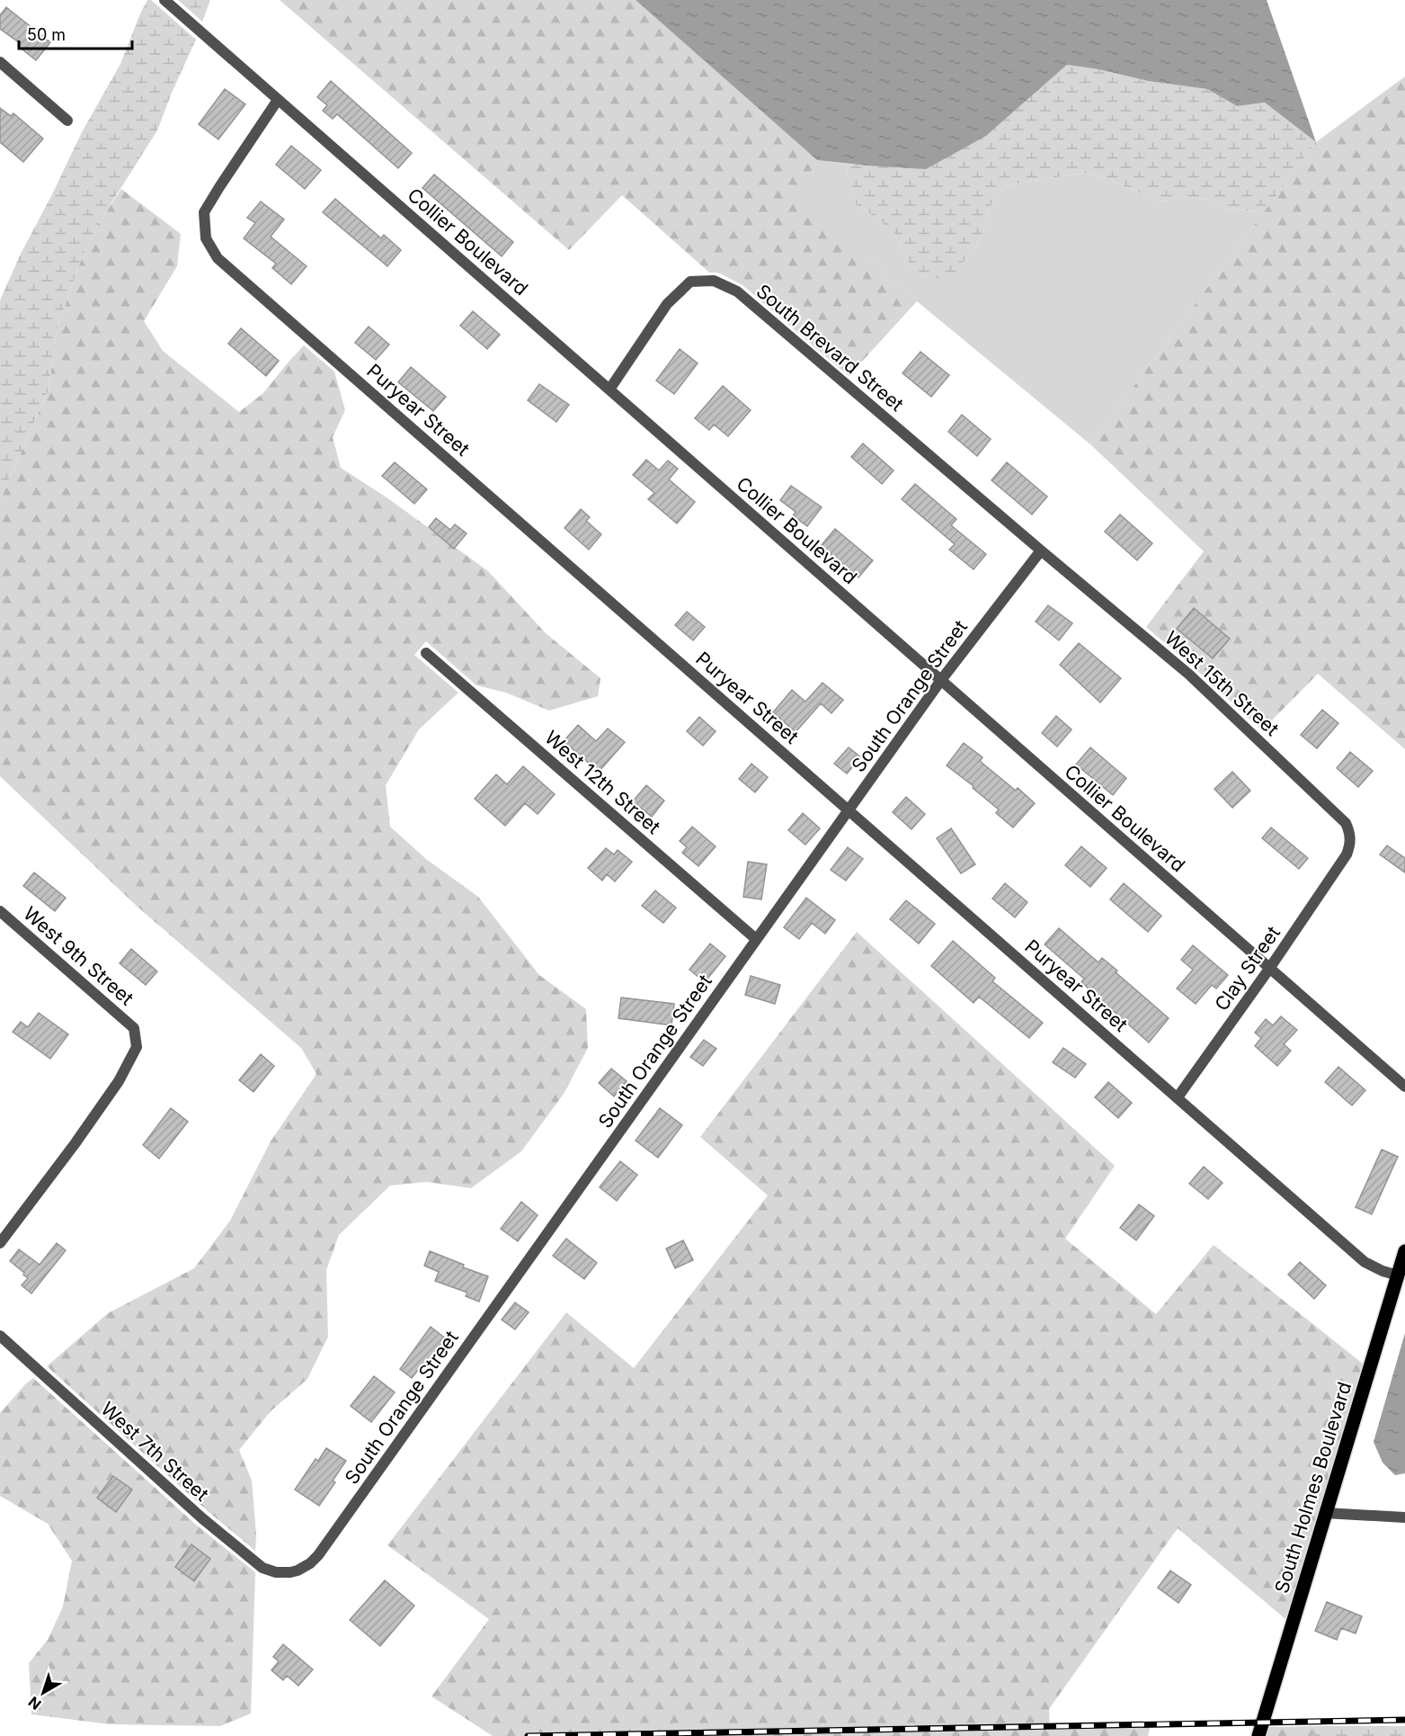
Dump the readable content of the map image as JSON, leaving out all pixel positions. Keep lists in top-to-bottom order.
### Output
{
  "streets": {
    "main road": ["South Holmes Boulevard"],
    "street": [
      "Collier Boulevard",
      "South Brevard Street",
      "Puryear Street",
      "West 15th Street",
      "South Orange Street",
      "West 12th Street",
      "West 9th Street",
      "Clay Street",
      "West 7th Street"
    ]
  },
  "crossings": [
    ["Collier Boulevard", "South Brevard Street"],
    ["Collier Boulevard", "Puryear Street"],
    ["Collier Boulevard", "South Orange Street"],
    ["Collier Boulevard", "Clay Street"],
    ["South Brevard Street", "West 15th Street"],
    ["South Brevard Street", "South Orange Street"],
    ["Puryear Street", "South Orange Street"],
    ["Puryear Street", "Clay Street"],
    ["Puryear Street", "South Holmes Boulevard"],
    ["West 15th Street", "South Orange Street"],
    ["West 15th Street", "Clay Street"],
    ["South Orange Street", "West 12th Street"],
    ["South Orange Street", "West 7th Street"]
  ],
  "scale_bar": "50 m",
  "north": "bottom left"
}
